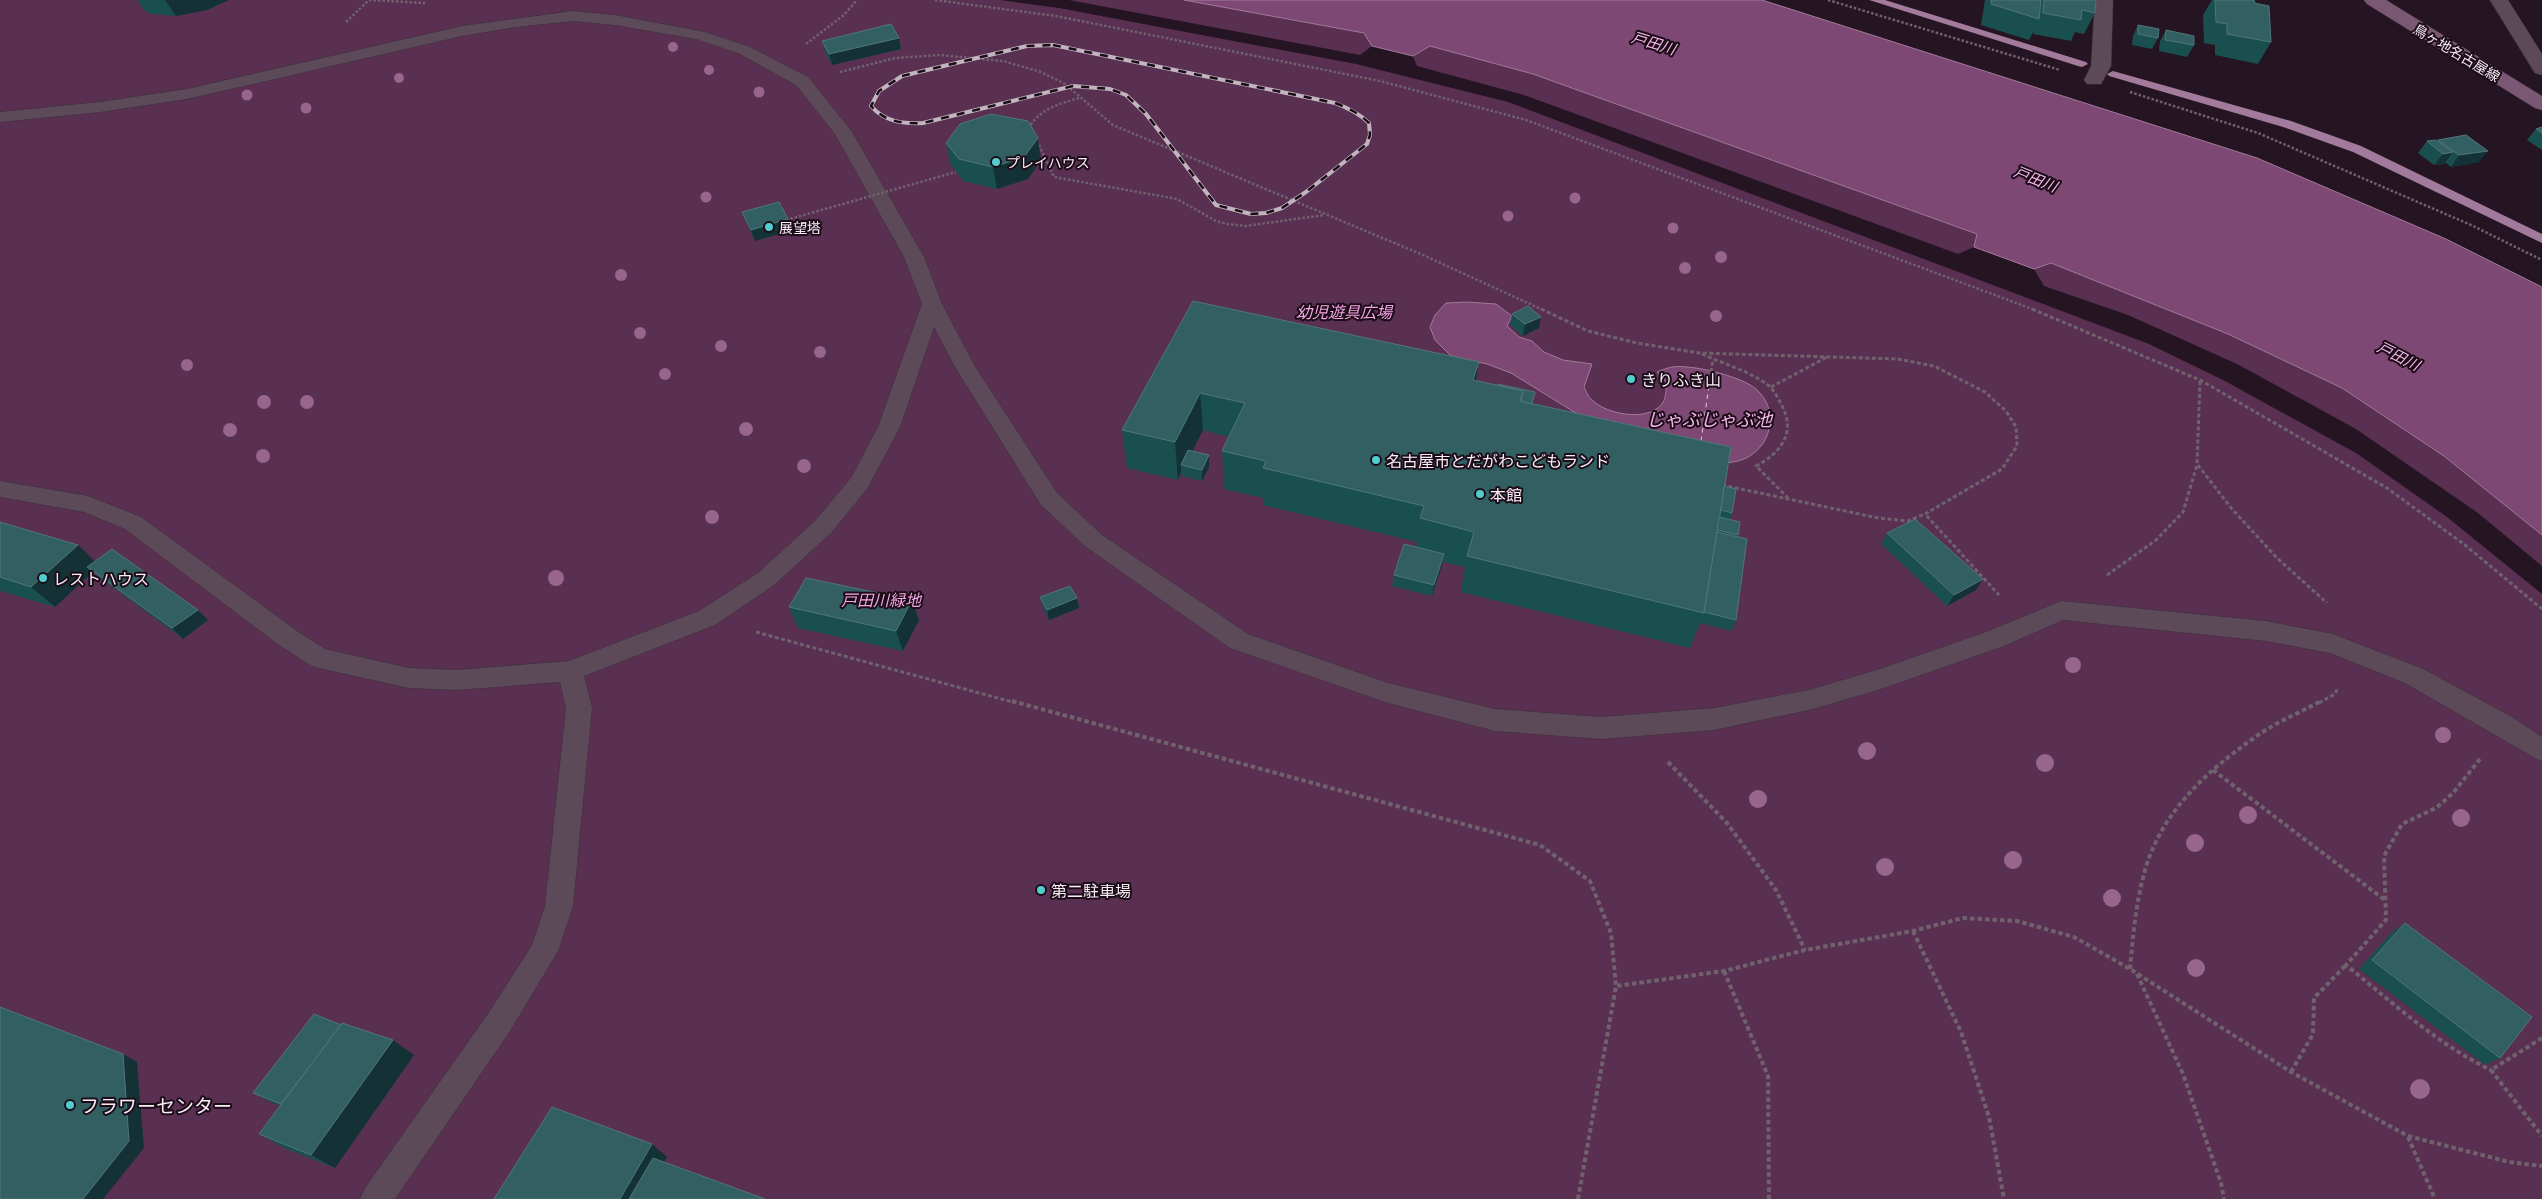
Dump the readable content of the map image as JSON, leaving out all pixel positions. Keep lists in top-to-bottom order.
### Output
{
  "streets": {
    "main road": ["鳥ヶ地名古屋線"]
  },
  "water": ["戸田川", "じゃぶじゃぶ池"],
  "parks": ["幼児遊具広場", "戸田川緑地"],
  "places": [
    "プレイハウス",
    "展望塔",
    "きりふき山",
    "名古屋市とだがわこどもランド",
    "本館",
    "レストハウス",
    "第二駐車場",
    "フラワーセンター"
  ]
}
